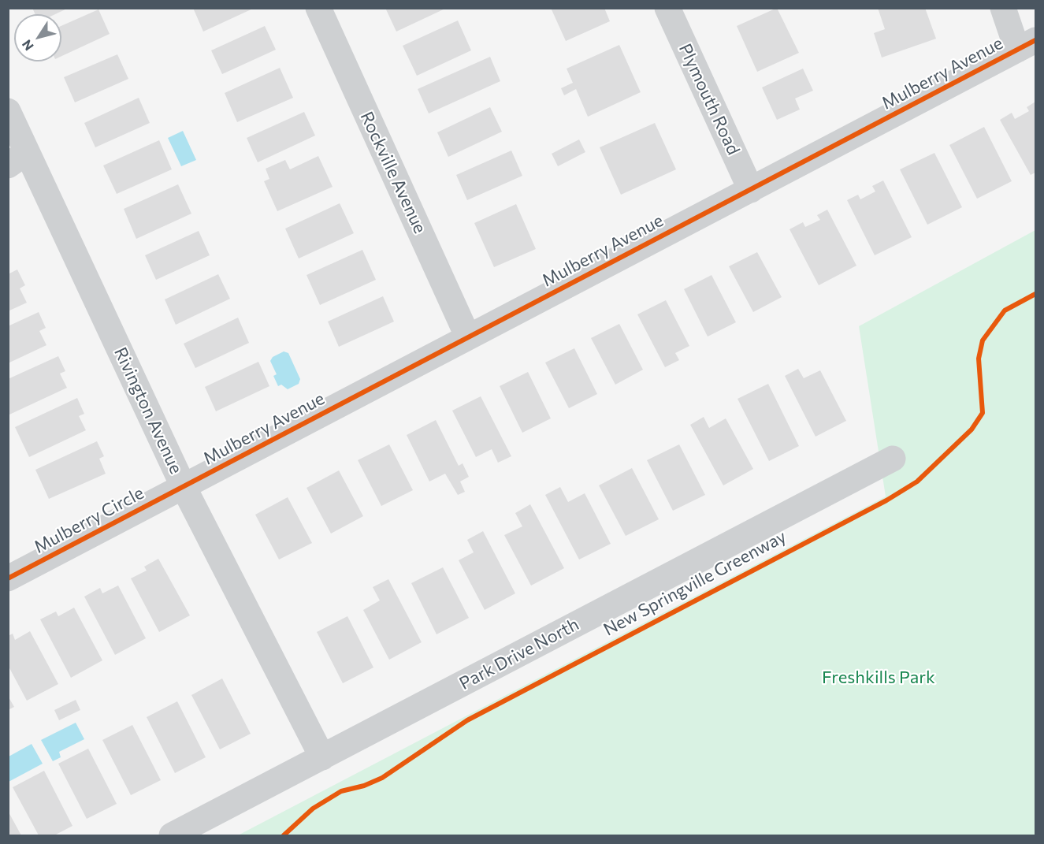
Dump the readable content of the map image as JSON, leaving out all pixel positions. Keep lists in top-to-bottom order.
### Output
{
  "streets": {
    "street": [
      "Mulberry Avenue",
      "Plymouth Road",
      "Rockville Avenue",
      "Rivington Avenue",
      "Mulberry Circle",
      "Park Drive North"
    ],
    "cycle path": ["New Springville Greenway"]
  },
  "crossings": [
    ["Mulberry Avenue", "Plymouth Road"],
    ["Mulberry Avenue", "Rockville Avenue"],
    ["Mulberry Avenue", "Rivington Avenue"],
    ["Mulberry Avenue", "Mulberry Circle"],
    ["Rivington Avenue", "Mulberry Circle"],
    ["Rivington Avenue", "Park Drive North"]
  ],
  "parks": ["Freshkills Park"],
  "north": "bottom left"
}
